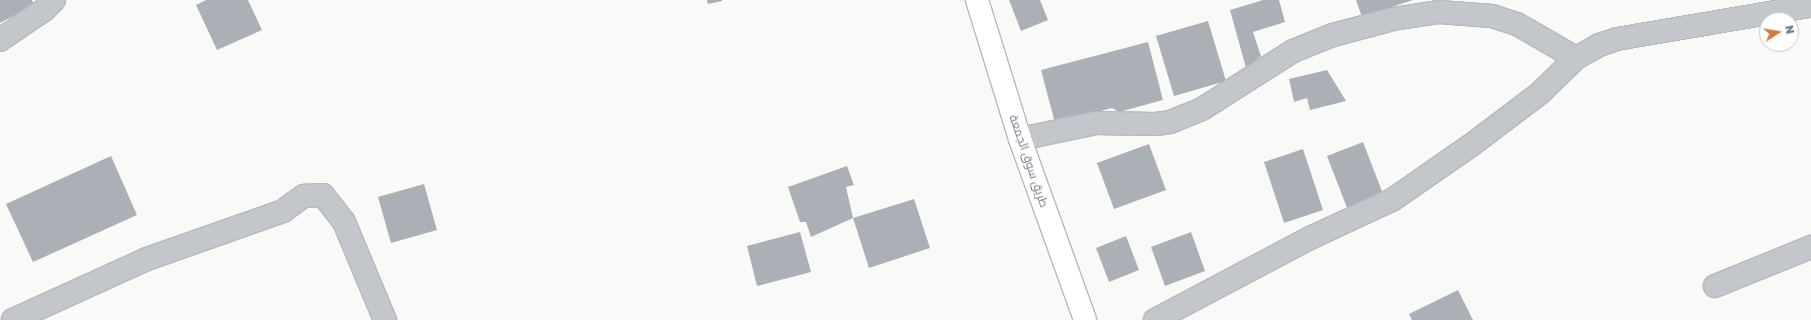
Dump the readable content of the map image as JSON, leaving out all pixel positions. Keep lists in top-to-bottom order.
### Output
{
  "streets": {
    "main road": ["طريق سوق الجمعة"]
  },
  "north": "right"
}
